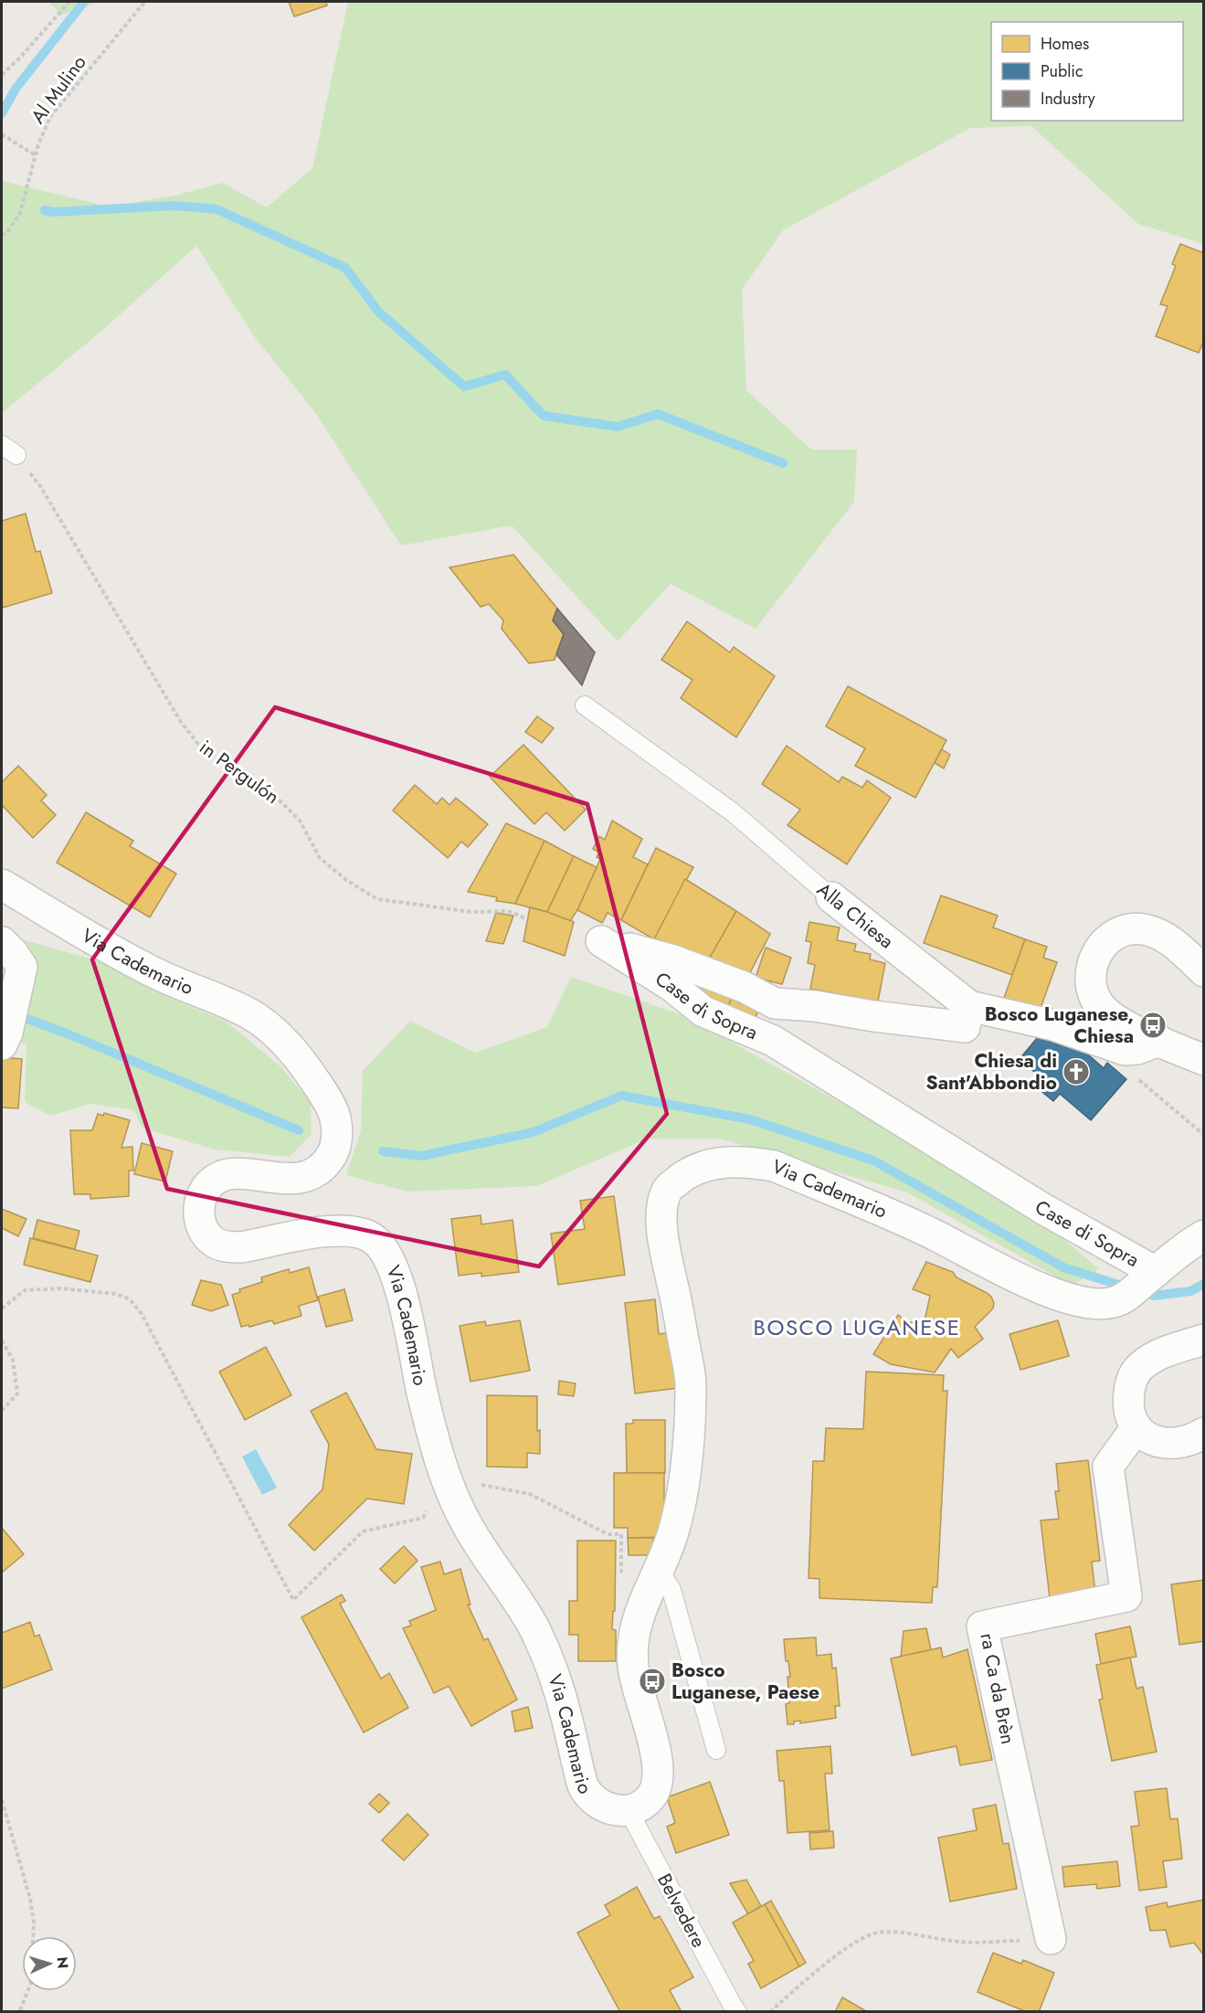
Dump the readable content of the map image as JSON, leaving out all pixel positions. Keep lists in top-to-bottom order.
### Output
{
  "streets": {
    "street": [
      "Alla Chiesa",
      "Via Cademario",
      "Case di Sopra",
      "ra Ca da Brèn"
    ],
    "lane": ["Belvedere"],
    "path": ["Al Mulino", "in Pergulón"]
  },
  "crossings": [
    ["Alla Chiesa", "Case di Sopra"],
    ["Via Cademario", "Case di Sopra"],
    ["Via Cademario", "Belvedere"]
  ],
  "districts": ["BOSCO LUGANESE"],
  "places": {
    "bus stop": ["Bosco Luganese, Chiesa", "Bosco Luganese, Paese"],
    "church": ["Chiesa di Sant'Abbondio"]
  },
  "legend": ["Homes", "Public", "Industry"],
  "north": "right"
}
